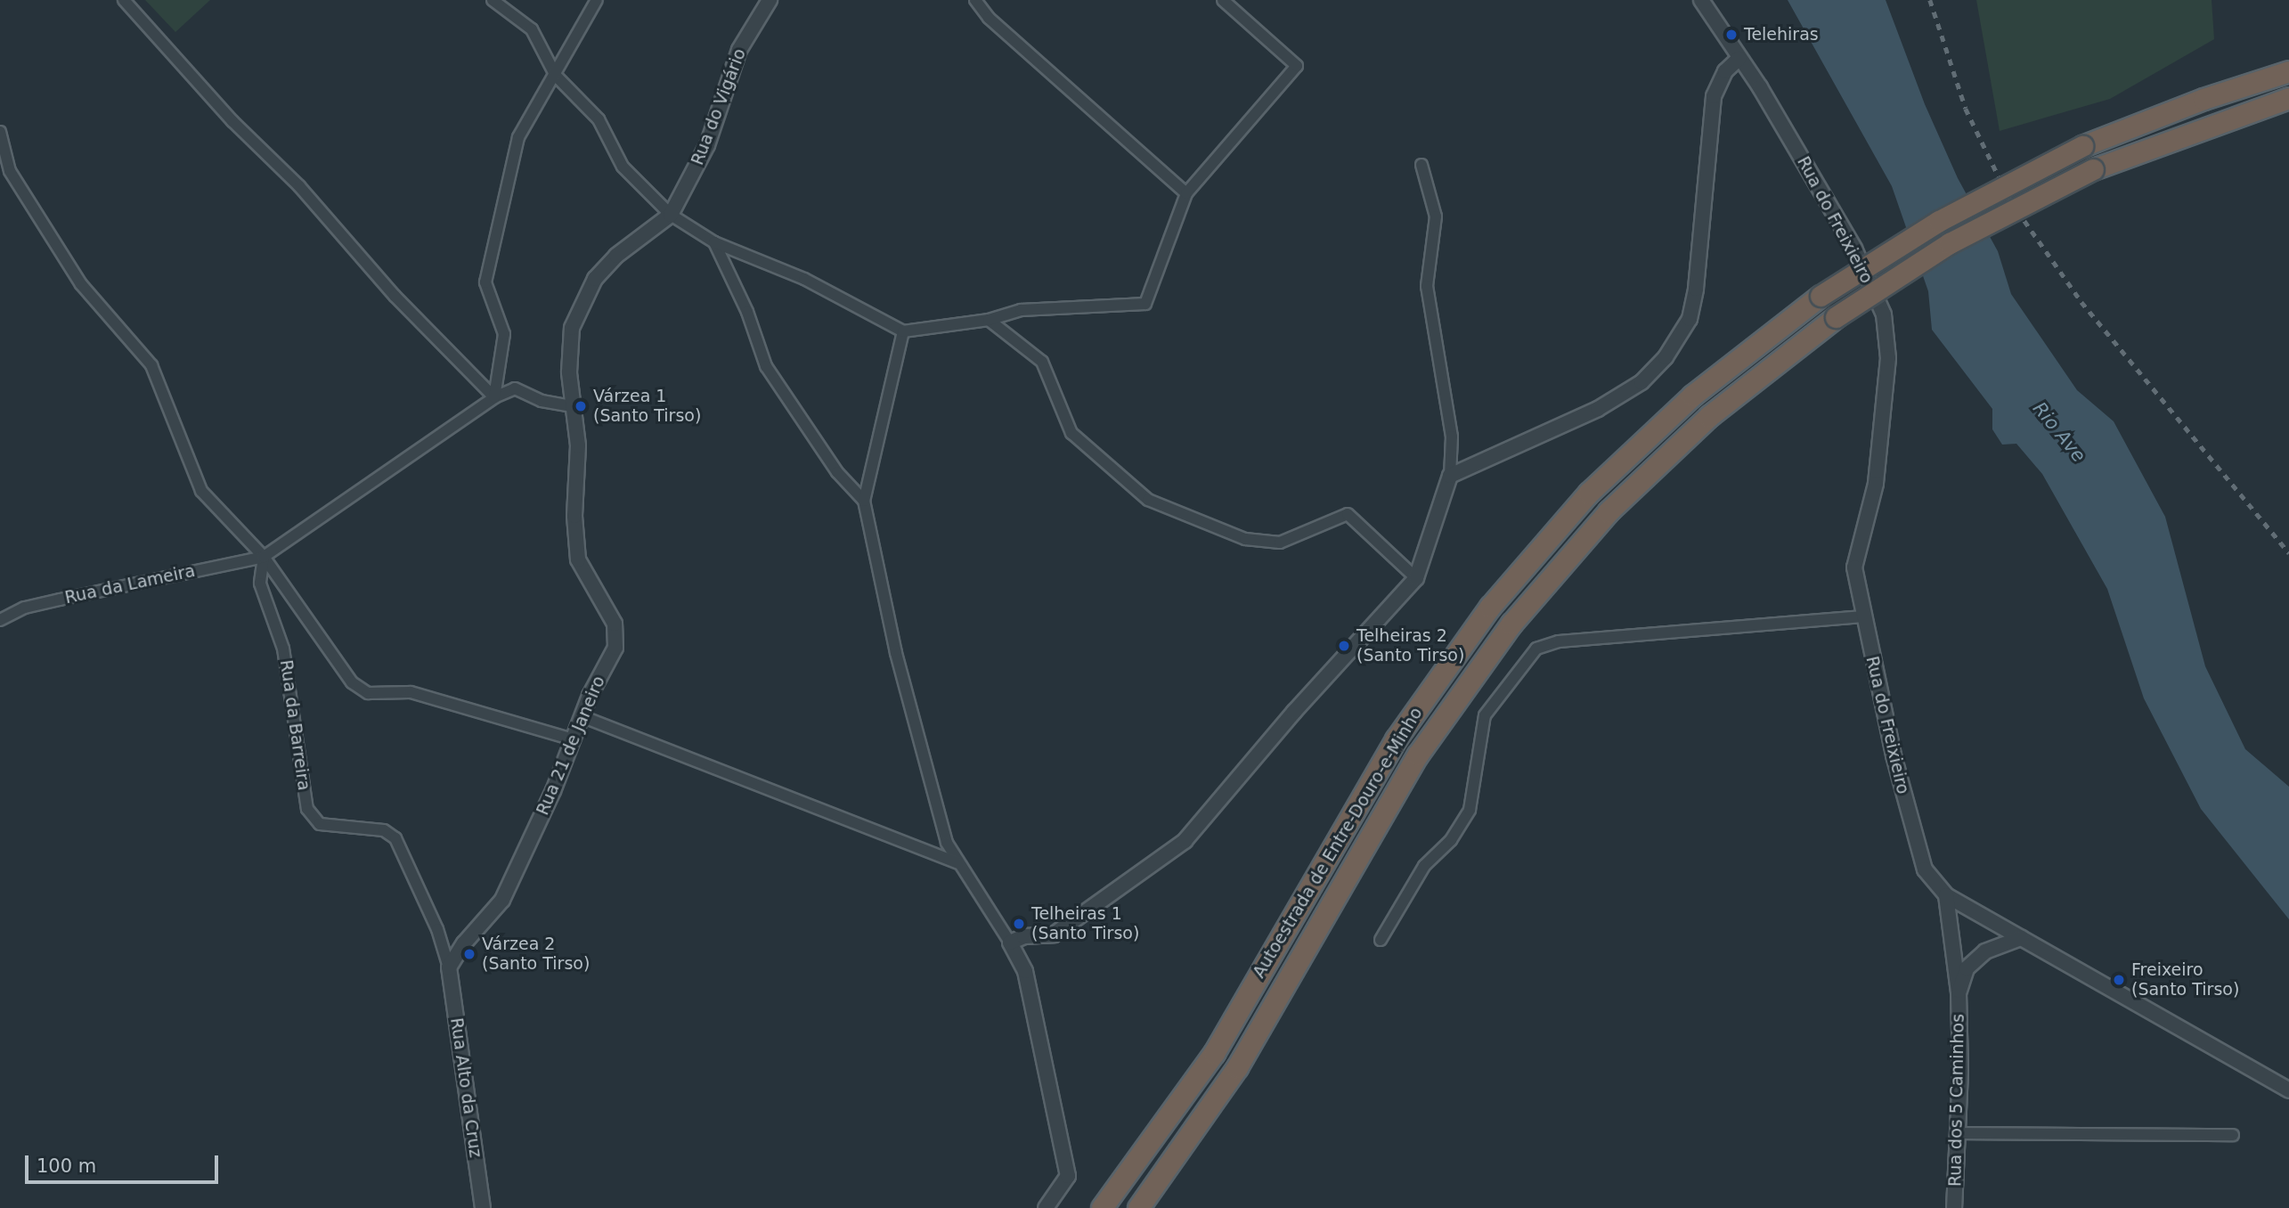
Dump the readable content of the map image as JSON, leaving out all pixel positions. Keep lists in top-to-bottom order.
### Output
{
  "streets": {
    "highway": ["Autoestrada de Entre-Douro-e-Minho"],
    "street": [
      "Rua do Vigário",
      "Rua do Freixieiro",
      "Rua da Lameira",
      "Rua da Barreira",
      "Rua 21 de Janeiro",
      "Rua Alto da Cruz",
      "Rua dos 5 Caminhos"
    ]
  },
  "crossings": [
    ["Rua do Vigário", "Rua 21 de Janeiro"],
    ["Rua do Freixieiro", "Rua dos 5 Caminhos"],
    ["Rua da Lameira", "Rua da Barreira"],
    ["Rua da Barreira", "Rua 21 de Janeiro"],
    ["Rua da Barreira", "Rua Alto da Cruz"],
    ["Rua 21 de Janeiro", "Rua Alto da Cruz"]
  ],
  "water": ["Rio Ave"],
  "places": [
    "Telehiras",
    "Várzea 1 (Santo Tirso)",
    "Telheiras 2 (Santo Tirso)",
    "Telheiras 1 (Santo Tirso)",
    "Várzea 2 (Santo Tirso)",
    "Freixeiro (Santo Tirso)"
  ],
  "scale_bar": "100 m"
}
